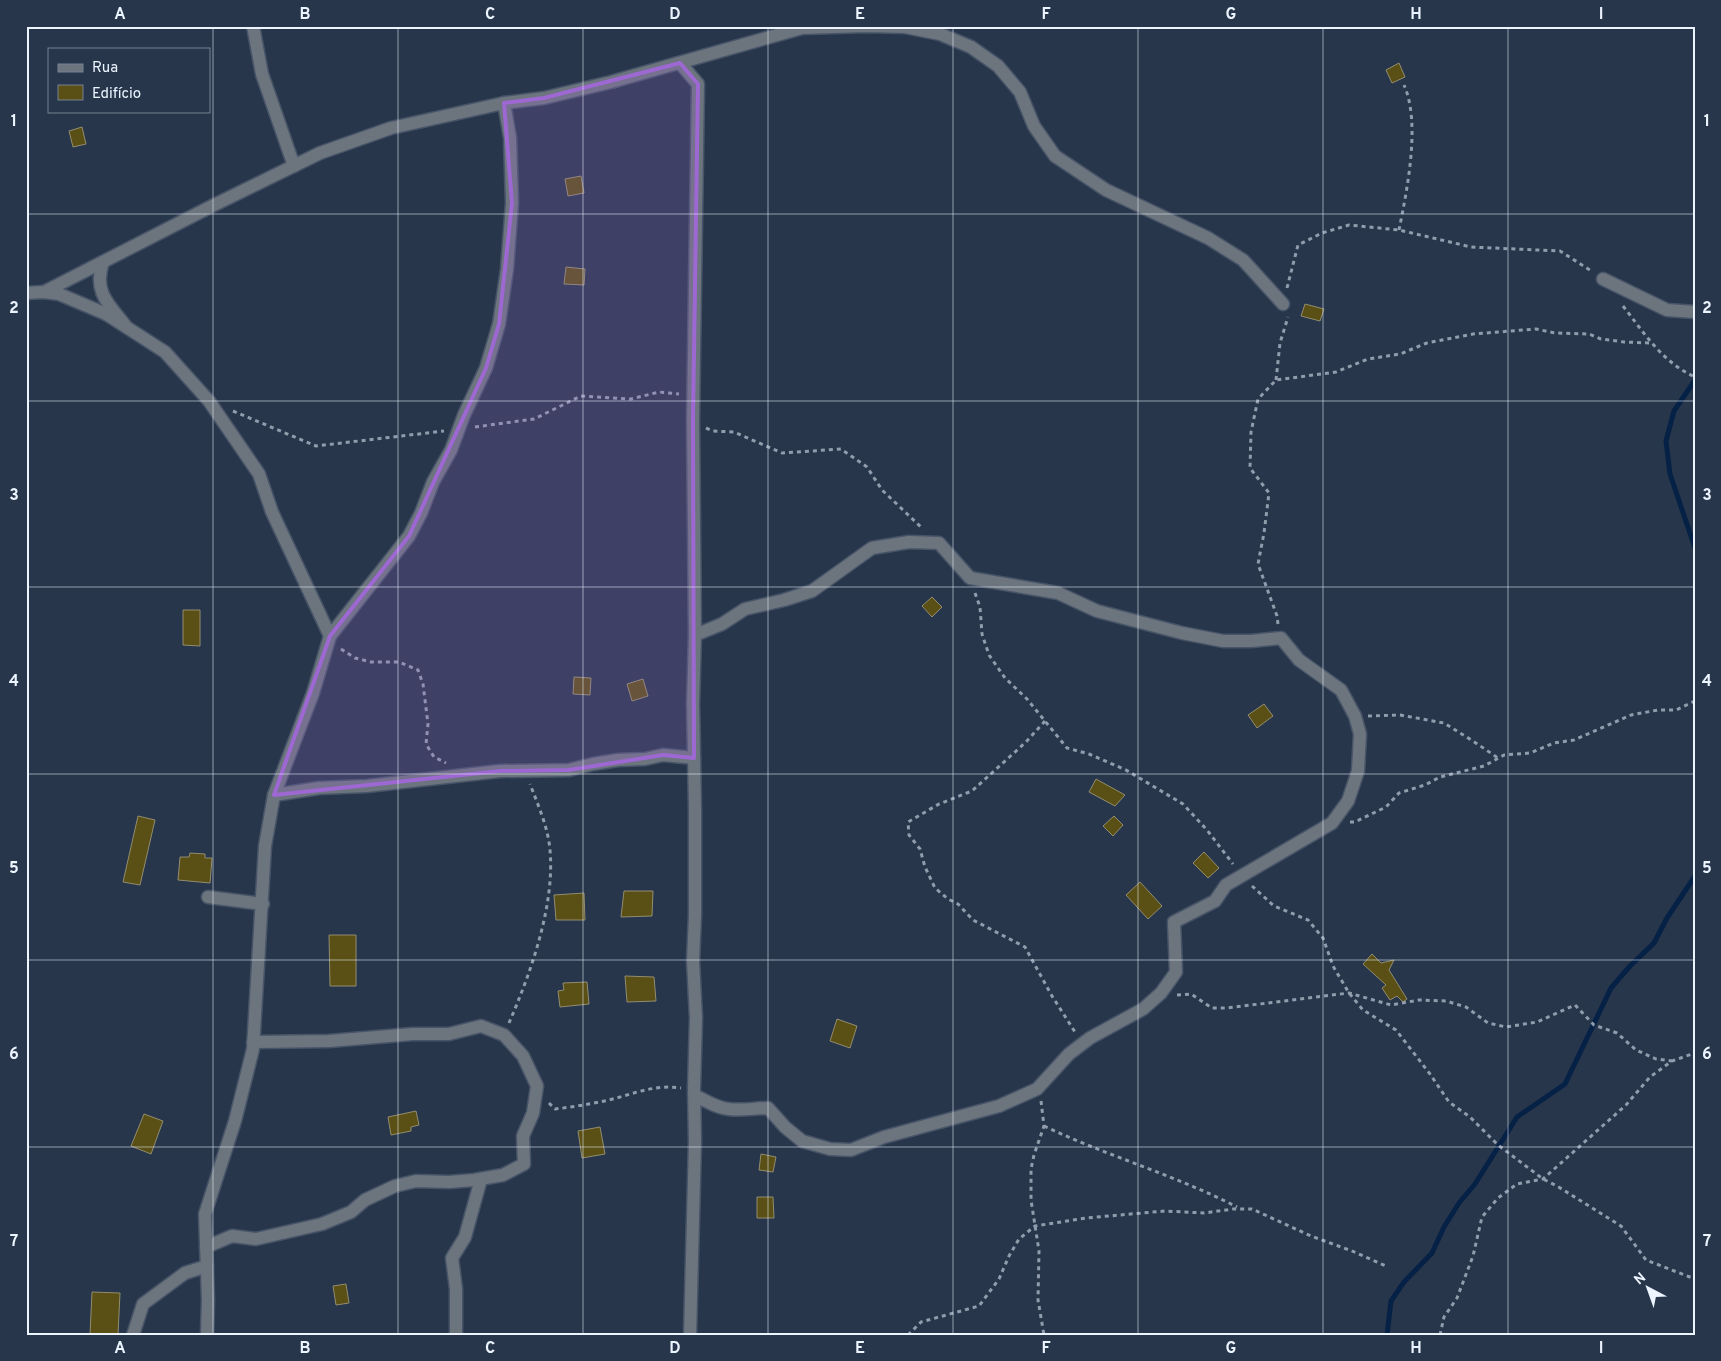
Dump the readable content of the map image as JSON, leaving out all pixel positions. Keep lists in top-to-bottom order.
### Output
{
  "legend": ["Rua", "Edifício"],
  "north": "top left",
  "grid": {
    "columns": [
      "A",
      "B",
      "C",
      "D",
      "E",
      "F",
      "G",
      "H",
      "I"
    ],
    "rows": [
      "1",
      "2",
      "3",
      "4",
      "5",
      "6",
      "7"
    ]
  }
}
